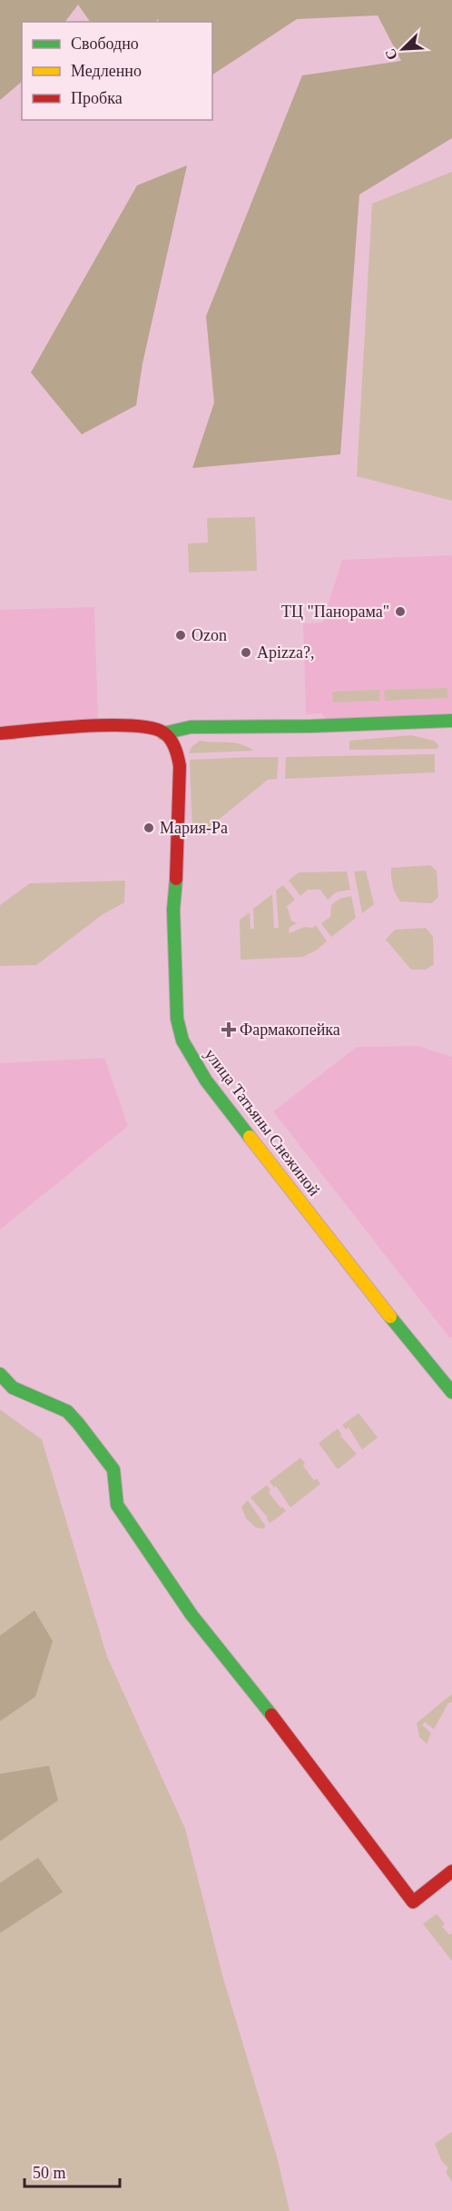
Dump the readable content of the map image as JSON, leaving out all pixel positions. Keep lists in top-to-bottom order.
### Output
{
  "streets": {
    "street": ["улица Татьяны Снежиной"]
  },
  "places": {
    "other": [
      "ТЦ \"Панорама\"",
      "Ozon",
      "Apizza?,",
      "Мария-Ра"
    ],
    "health": ["Фармакопейка"]
  },
  "legend": ["Свободно", "Медленно", "Пробка"],
  "scale_bar": "50 m",
  "north": "bottom left"
}
